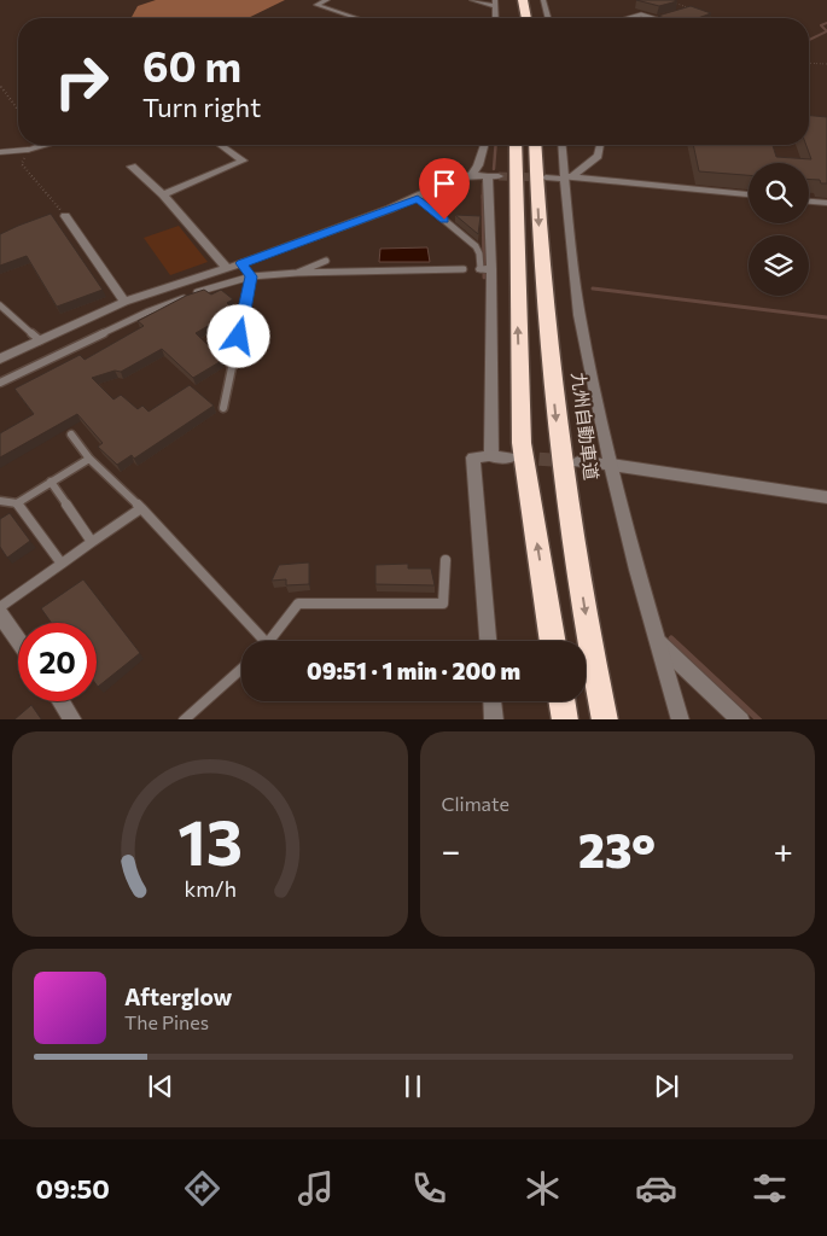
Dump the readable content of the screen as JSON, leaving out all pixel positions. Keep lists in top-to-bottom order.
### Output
{
  "streets": {
    "highway": ["九州自動車道"]
  },
  "page": {
    "turn": ["60 m", "Turn right"],
    "limit": "20",
    "trip": "09:51 · 1 min · 200 m",
    "tile": "Climate",
    "heat": ["−", "23°", "+"],
    "song": ["Afterglow", "The Pines"],
    "tabs": "09:50",
    "gauge": ["13", "km/h"]
  }
}
